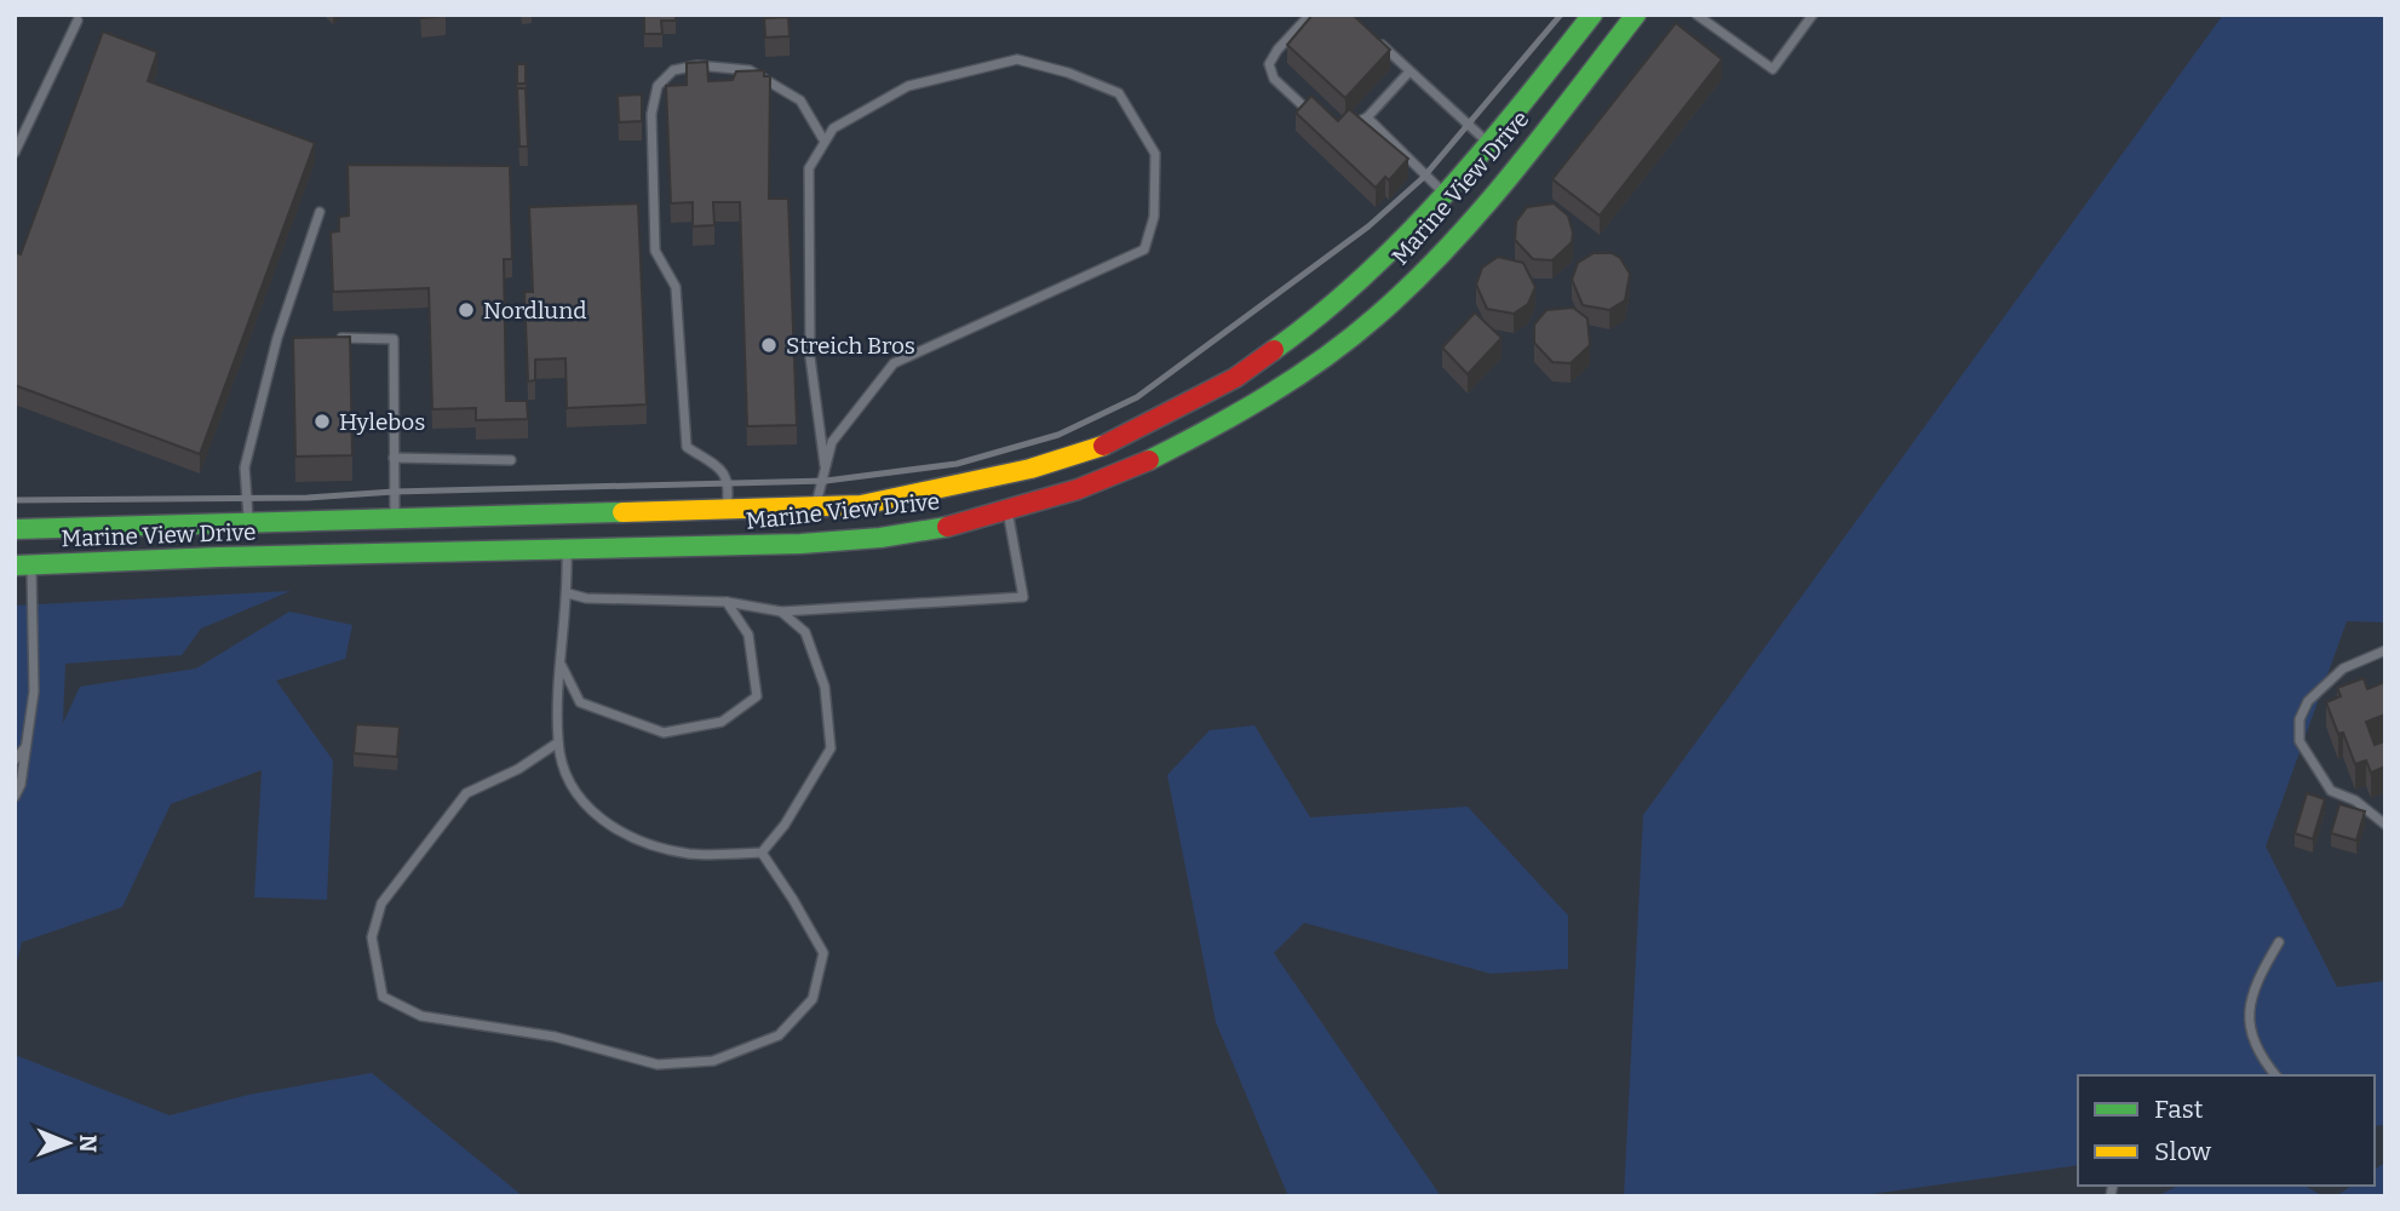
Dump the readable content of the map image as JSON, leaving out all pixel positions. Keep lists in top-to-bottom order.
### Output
{
  "streets": {
    "main road": ["Marine View Drive"]
  },
  "places": ["Nordlund", "Streich Bros", "Hylebos"],
  "legend": ["Fast", "Slow"],
  "north": "right"
}
